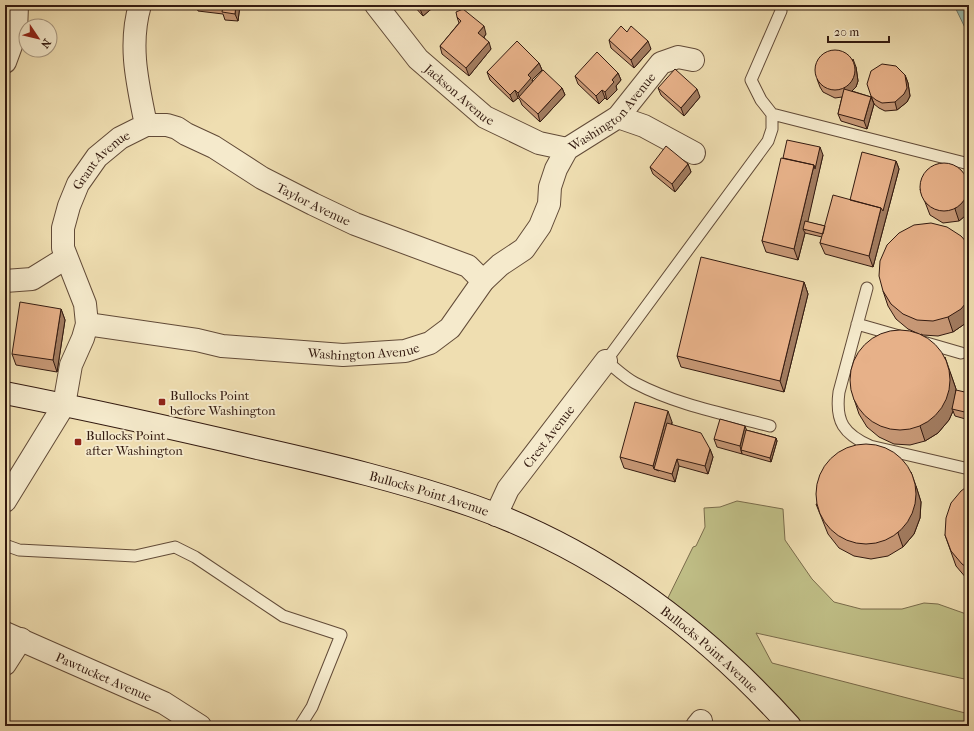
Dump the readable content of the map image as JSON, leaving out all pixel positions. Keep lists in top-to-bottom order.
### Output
{
  "streets": {
    "street": [
      "Jackson Avenue",
      "Washington Avenue",
      "Grant Avenue",
      "Taylor Avenue",
      "Crest Avenue",
      "Bullocks Point Avenue",
      "Pawtucket Avenue"
    ]
  },
  "crossings": [
    ["Jackson Avenue", "Washington Avenue"],
    ["Washington Avenue", "Grant Avenue"],
    ["Washington Avenue", "Taylor Avenue"],
    ["Grant Avenue", "Taylor Avenue"],
    ["Crest Avenue", "Bullocks Point Avenue"]
  ],
  "places": {
    "transit": ["Bullocks Point before Washington", "Bullocks Point after Washington"]
  },
  "scale_bar": "20 m",
  "north": "bottom right"
}
